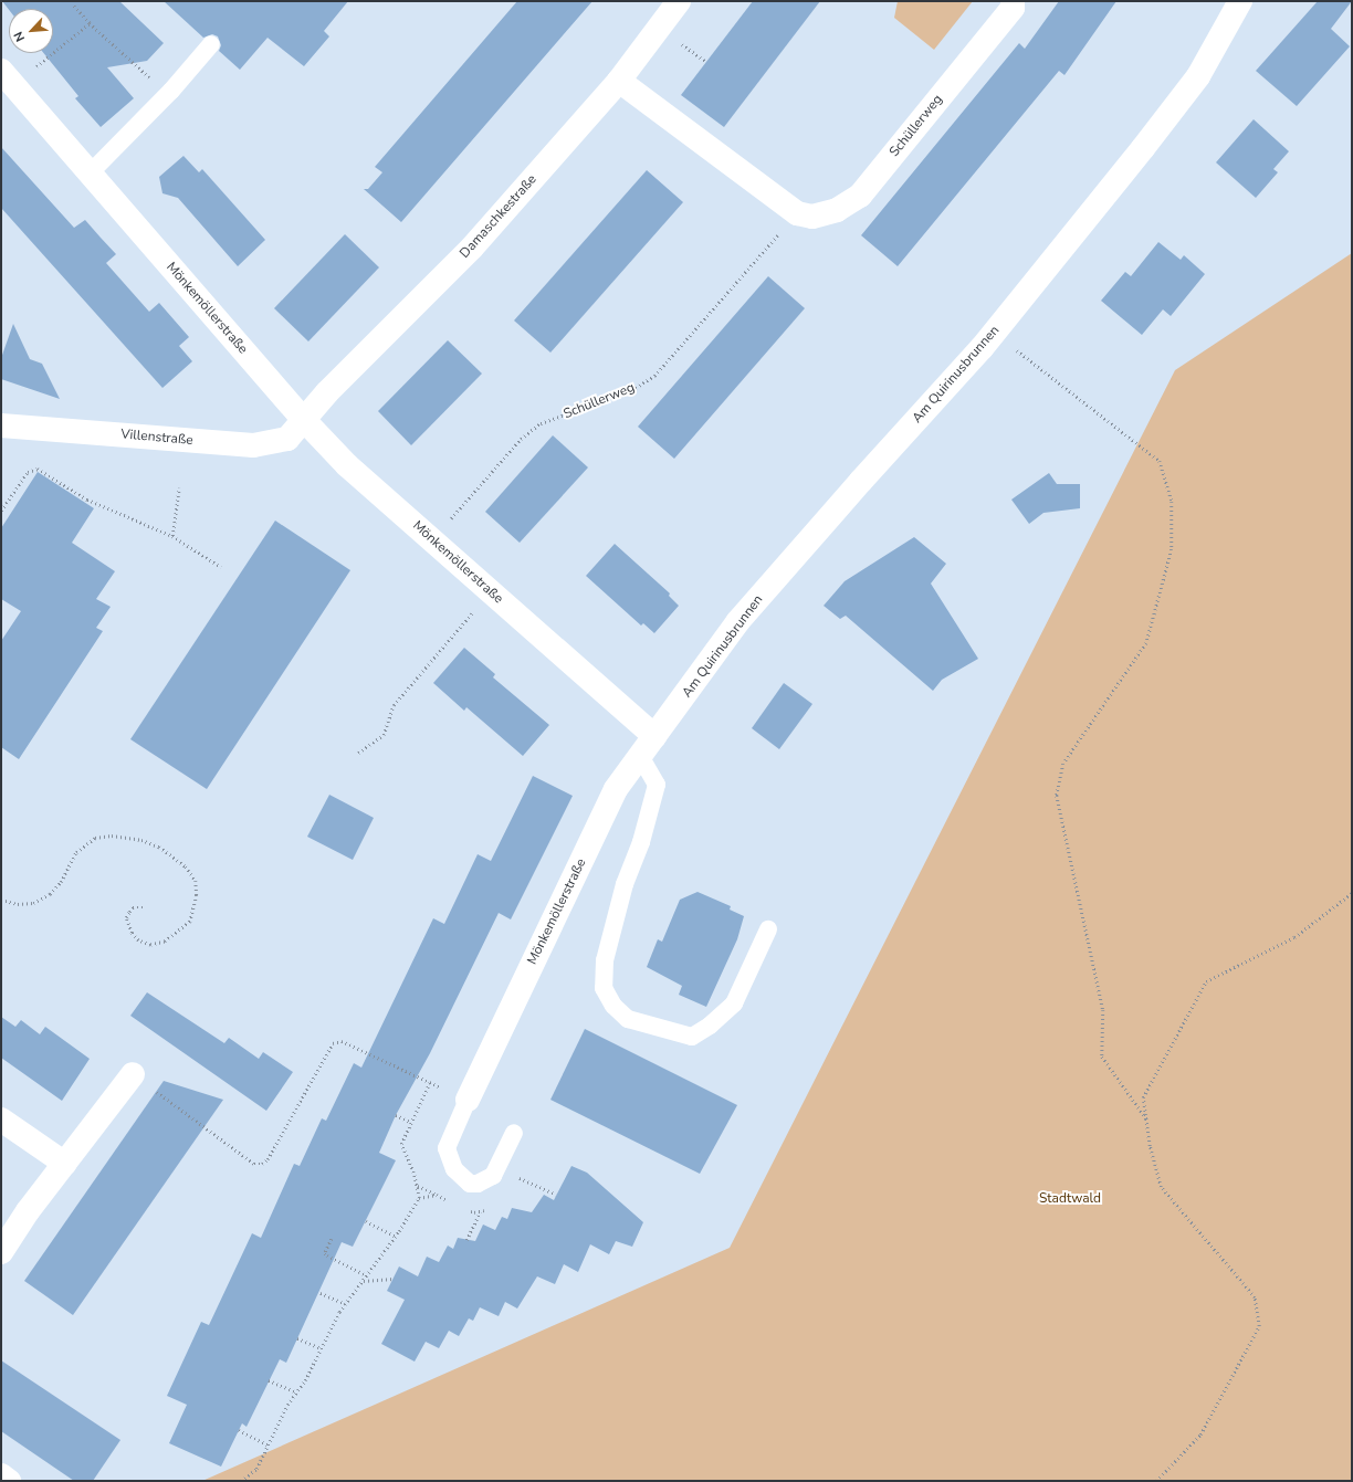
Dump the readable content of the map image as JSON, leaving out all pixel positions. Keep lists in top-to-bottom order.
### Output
{
  "streets": {
    "street": [
      "Schüllerweg",
      "Damaschkestraße",
      "Mönkemöllerstraße",
      "Am Quirinusbrunnen",
      "Villenstraße"
    ]
  },
  "crossings": [
    ["Schüllerweg", "Mönkemöllerstraße"],
    ["Damaschkestraße", "Mönkemöllerstraße"],
    ["Damaschkestraße", "Villenstraße"],
    ["Mönkemöllerstraße", "Am Quirinusbrunnen"],
    ["Mönkemöllerstraße", "Villenstraße"]
  ],
  "parks": ["Stadtwald"],
  "north": "bottom left"
}
